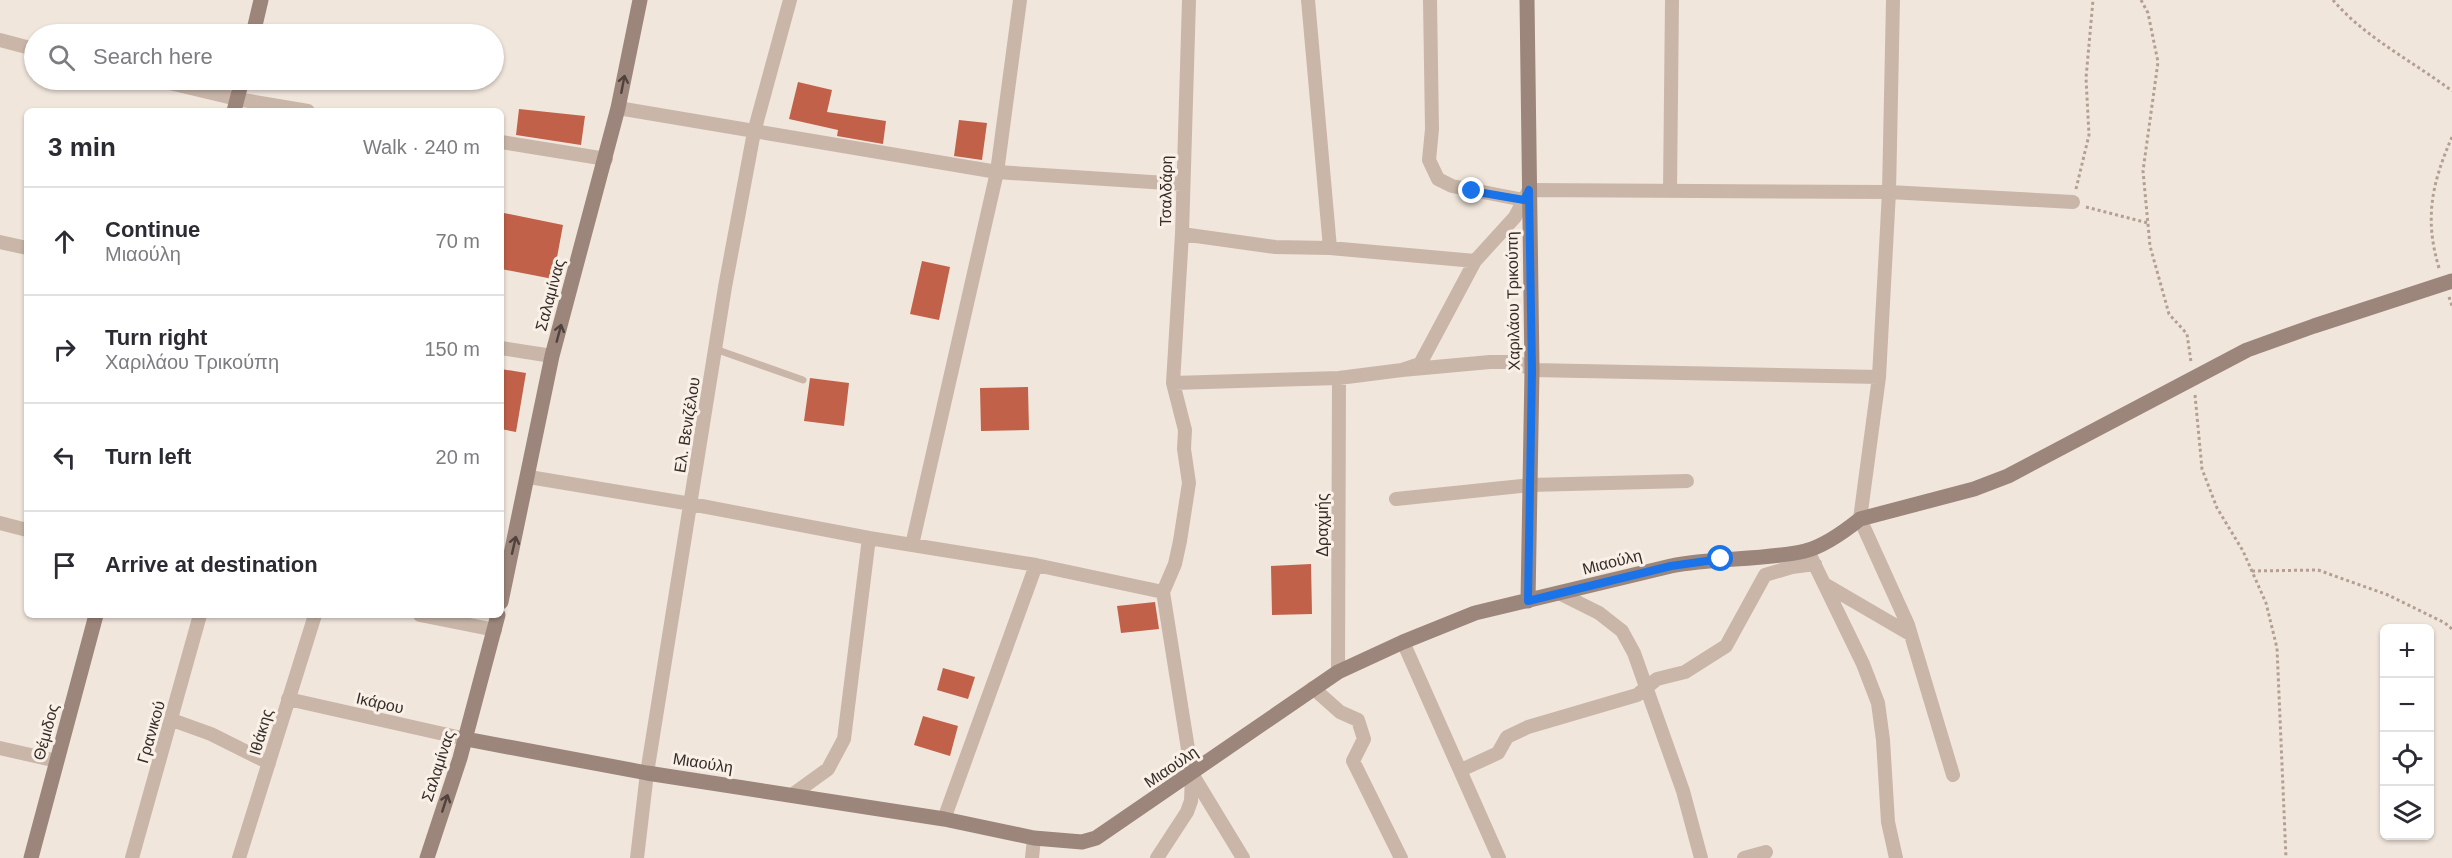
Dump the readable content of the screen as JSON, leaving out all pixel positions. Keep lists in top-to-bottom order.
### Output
{
  "streets": {
    "street": [
      "Τσαλδάρη",
      "Σαλαμίνας",
      "Χαριλάου Τρικούπη",
      "Ελ. Βενιζέλου",
      "Δραχμής",
      "Μιαούλη",
      "Ικάρου",
      "Θέμιδος",
      "Γρανικού",
      "Ιθάκης"
    ]
  },
  "crossings": [
    ["Σαλαμίνας", "Μιαούλη"],
    ["Σαλαμίνας", "Ικάρου"],
    ["Χαριλάου Τρικούπη", "Μιαούλη"],
    ["Ελ. Βενιζέλου", "Μιαούλη"],
    ["Δραχμής", "Μιαούλη"],
    ["Μιαούλη", "Ικάρου"],
    ["Ικάρου", "Ιθάκης"]
  ],
  "one_way": ["Σαλαμίνας"],
  "page": {
    "search": "Search here",
    "heading": ["3 min", "Walk · 240 m"],
    "list": [
      ["Continue", "Μιαούλη", "70 m"],
      ["Turn right", "Χαριλάου Τρικούπη", "150 m"],
      ["Turn left", "20 m"],
      "Arrive at destination"
    ],
    "map_buttons": ["+", "−"]
  }
}
